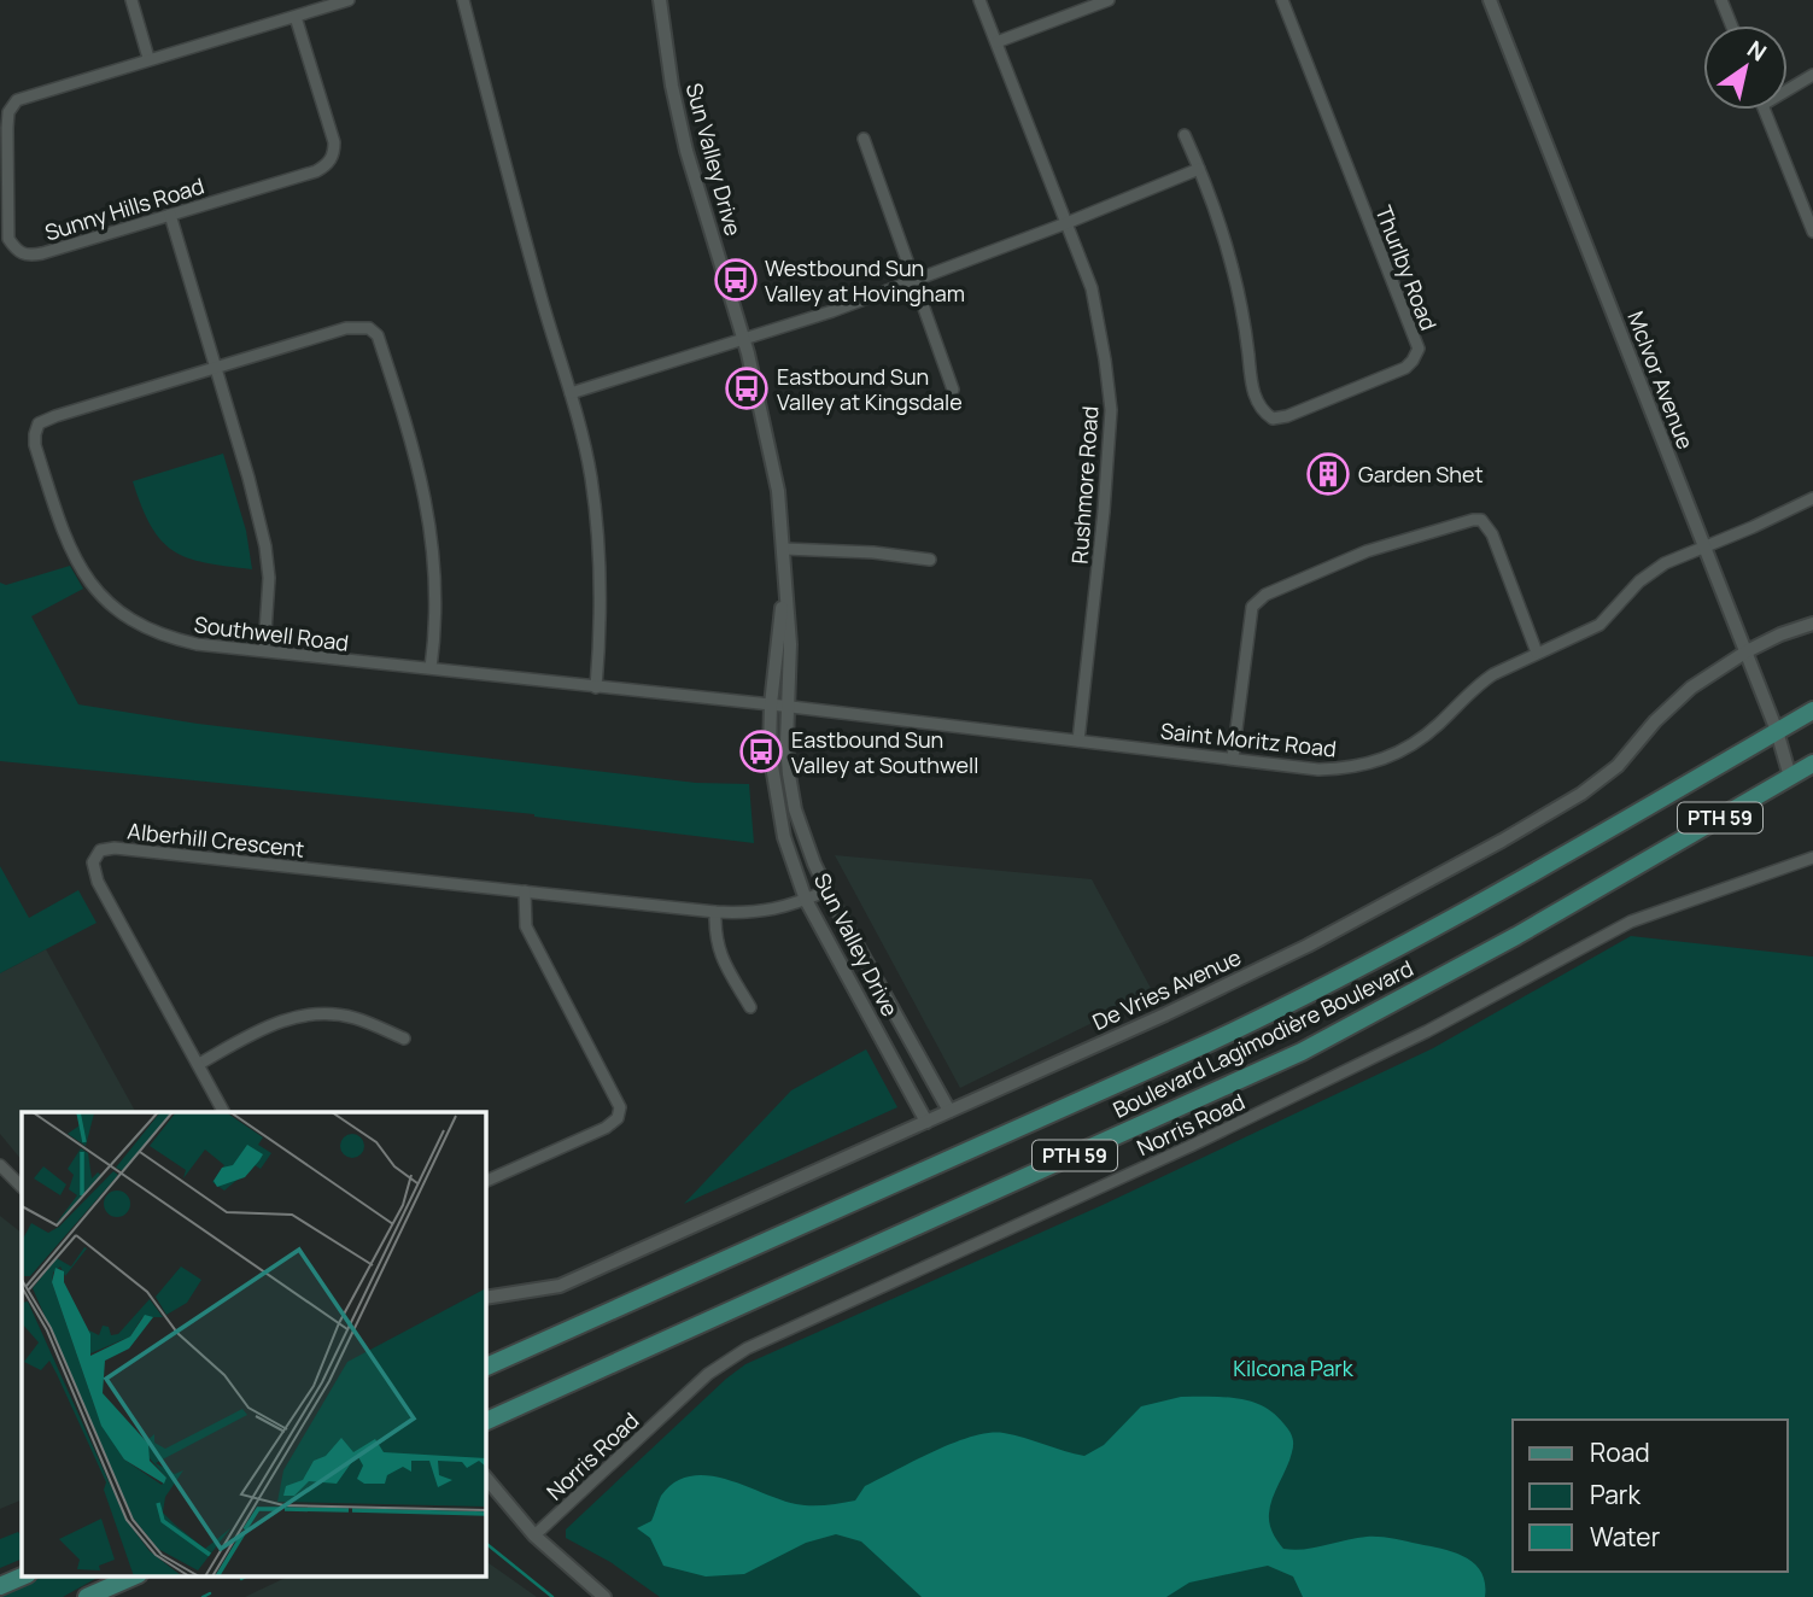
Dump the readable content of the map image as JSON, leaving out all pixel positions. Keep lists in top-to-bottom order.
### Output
{
  "streets": {
    "main road": ["PTH 59", "Boulevard Lagimodière Boulevard"],
    "street": [
      "Sun Valley Drive",
      "Sunny Hills Road",
      "Thurlby Road",
      "McIvor Avenue",
      "Rushmore Road",
      "Southwell Road",
      "Saint Moritz Road",
      "Alberhill Crescent",
      "De Vries Avenue",
      "Norris Road"
    ]
  },
  "crossings": [
    ["Sun Valley Drive", "Southwell Road"],
    ["Sun Valley Drive", "Saint Moritz Road"],
    ["Sun Valley Drive", "Alberhill Crescent"],
    ["Sun Valley Drive", "De Vries Avenue"],
    ["McIvor Avenue", "Saint Moritz Road"],
    ["McIvor Avenue", "De Vries Avenue"],
    ["McIvor Avenue", "Boulevard Lagimodière Boulevard"],
    ["Rushmore Road", "Saint Moritz Road"],
    ["Southwell Road", "Saint Moritz Road"]
  ],
  "parks": ["Kilcona Park"],
  "places": {
    "bus stop": ["Westbound Sun Valley at Hovingham", "Eastbound Sun Valley at Kingsdale", "Eastbound Sun Valley at Southwell"],
    "building": ["Garden Shet"]
  },
  "legend": ["Road", "Park", "Water"],
  "north": "top right"
}
